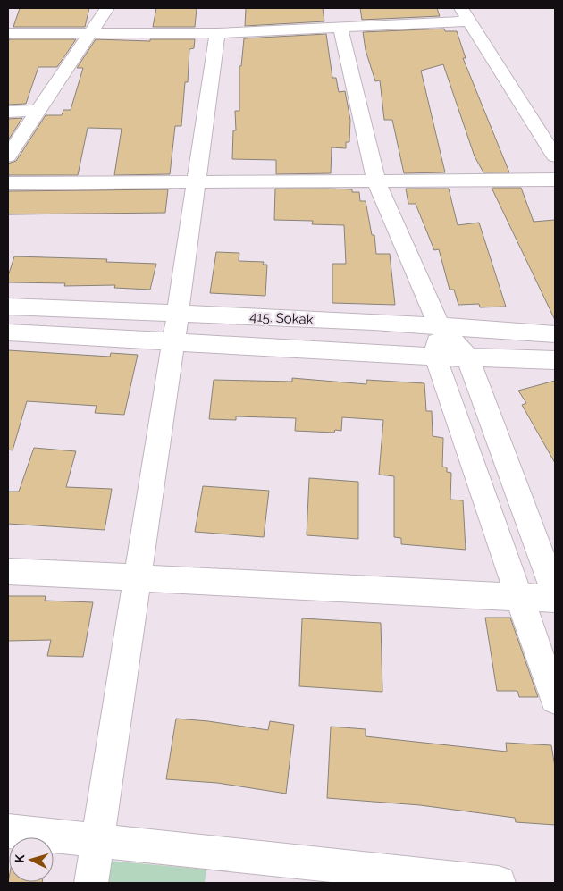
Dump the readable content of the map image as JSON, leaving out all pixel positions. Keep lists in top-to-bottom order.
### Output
{
  "streets": {
    "street": ["415. Sokak"]
  },
  "north": "left"
}
